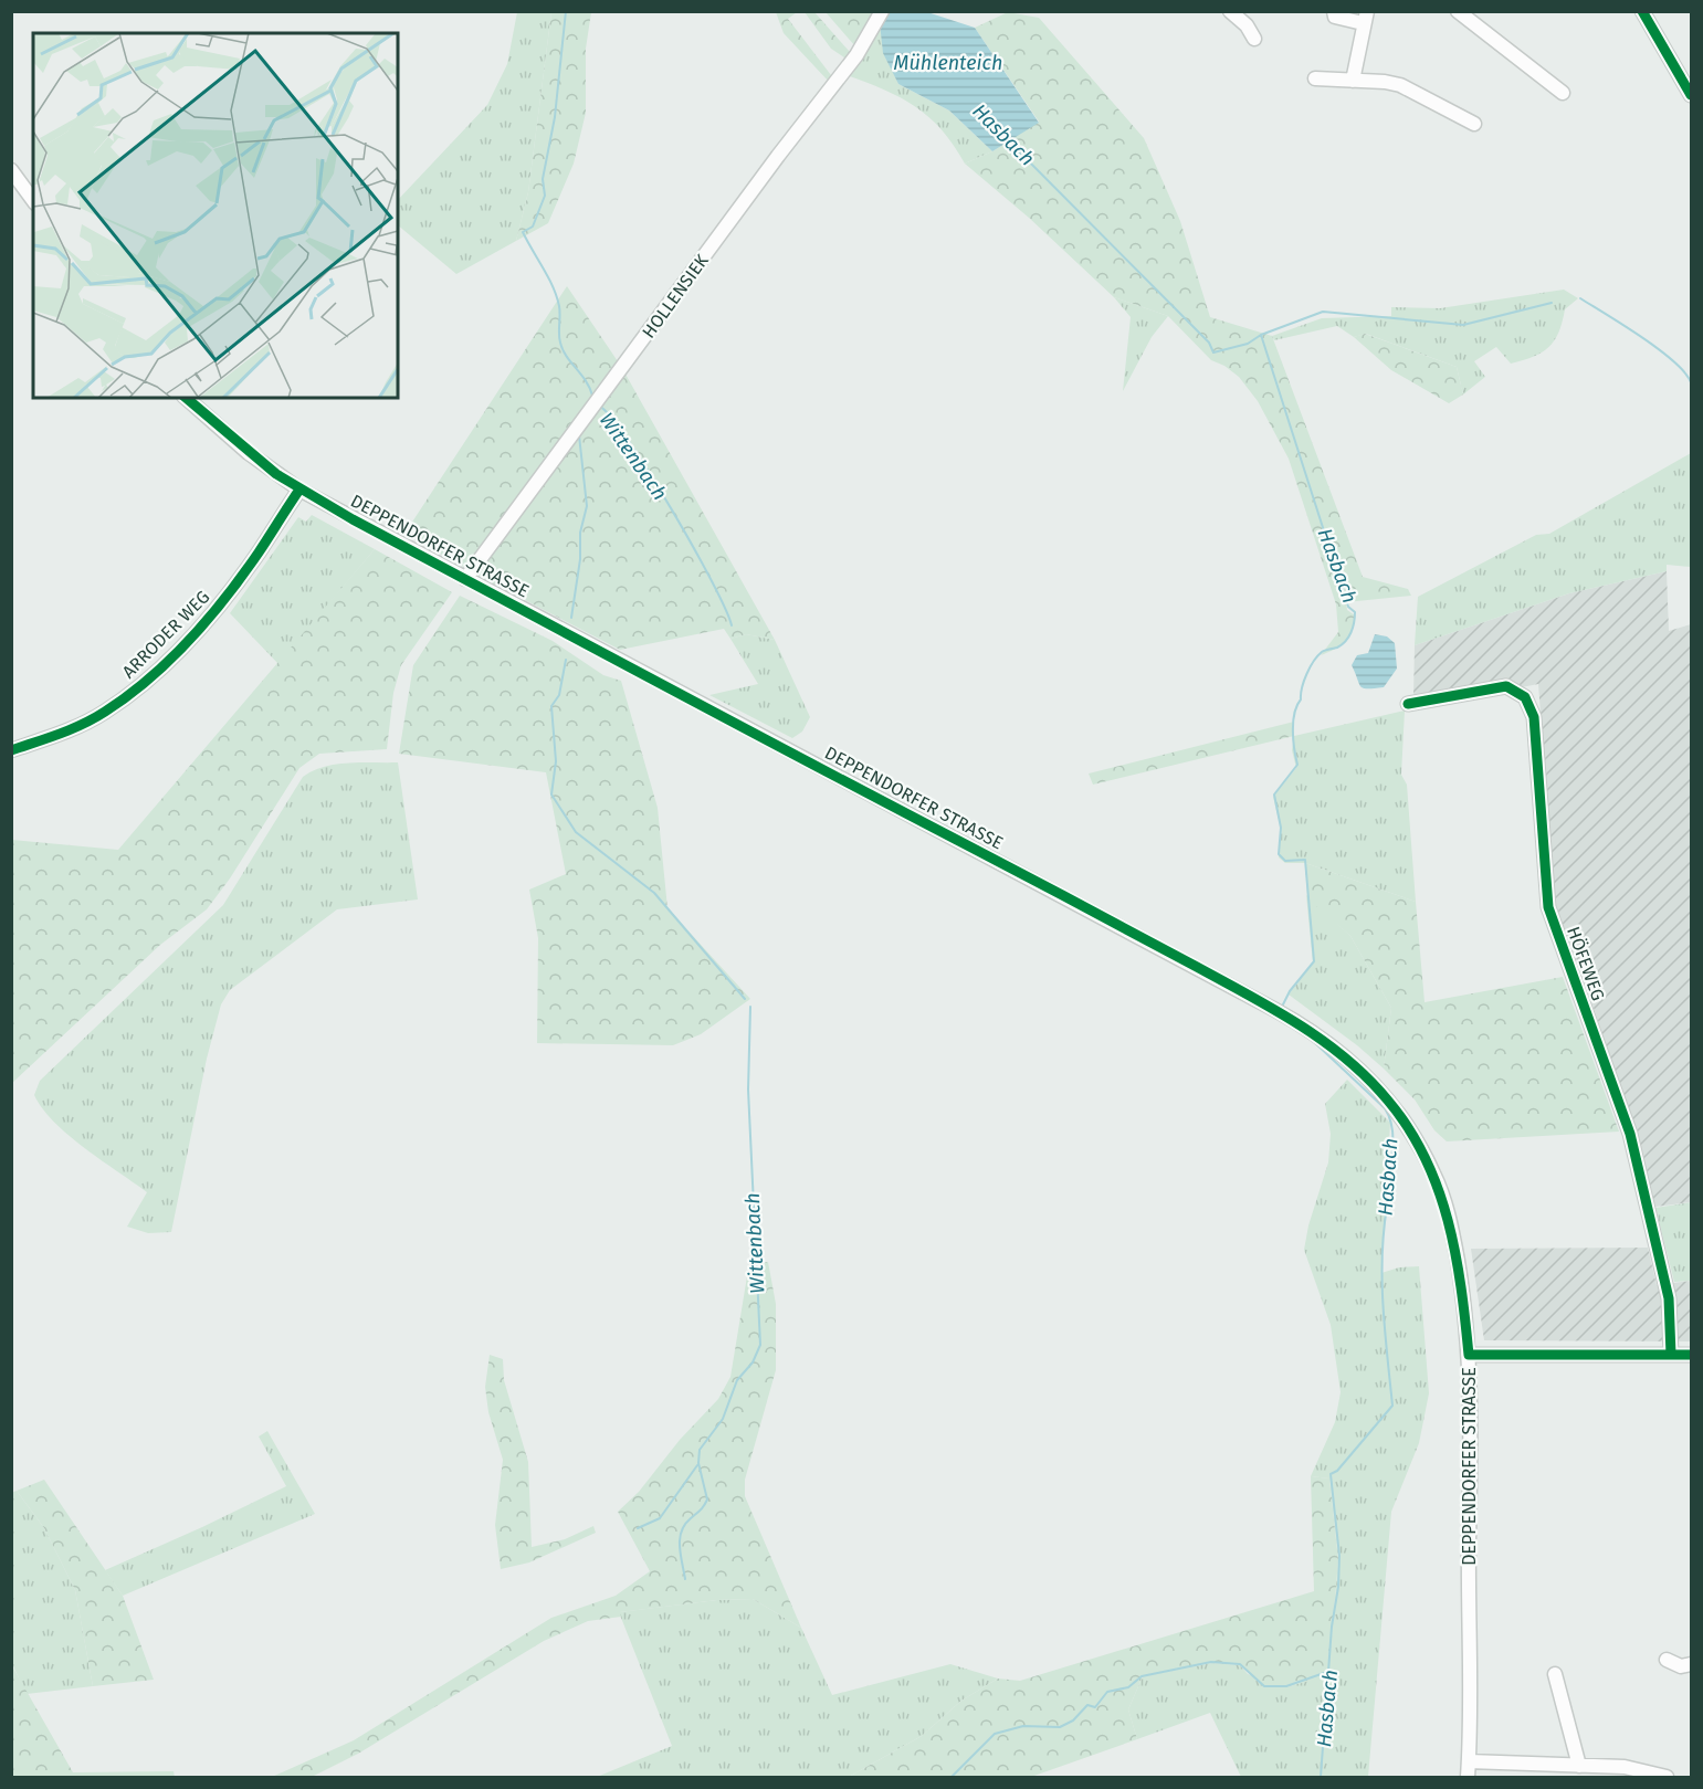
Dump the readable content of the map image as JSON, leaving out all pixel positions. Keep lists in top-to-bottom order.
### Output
{
  "streets": {
    "street": [
      "HOLLENSIEK",
      "DEPPENDORFER STRASSE",
      "ARRODER WEG",
      "HÖFEWEG"
    ]
  },
  "crossings": [
    ["HOLLENSIEK", "DEPPENDORFER STRASSE"],
    ["DEPPENDORFER STRASSE", "ARRODER WEG"]
  ],
  "water": ["Mühlenteich", "Hasbach", "Wittenbach"]
}
